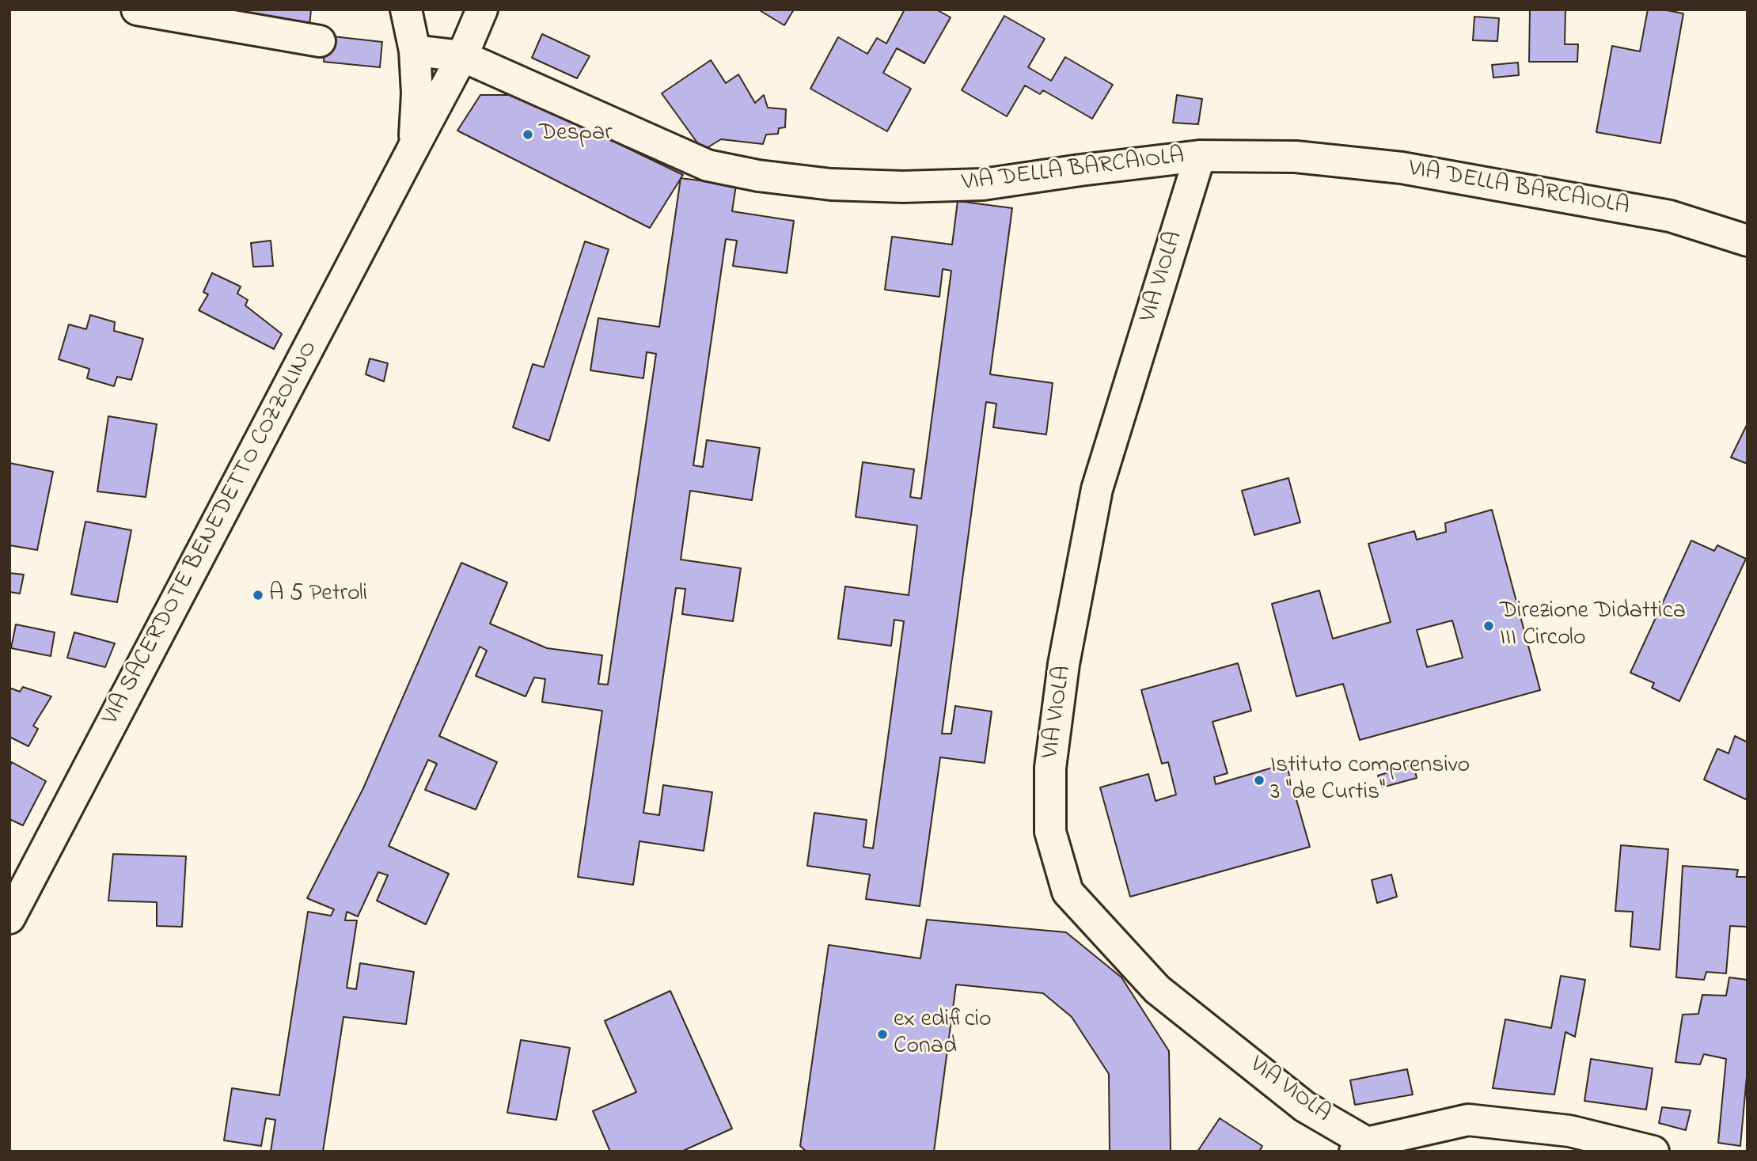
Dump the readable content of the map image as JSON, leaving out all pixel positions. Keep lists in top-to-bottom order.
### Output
{
  "streets": {
    "street": ["VIA DELLA BARCAIOLA", "VIA VIOLA", "VIA SACERDOTE BENEDETTO COZZOLINO"]
  },
  "crossings": [
    ["VIA DELLA BARCAIOLA", "VIA VIOLA"],
    ["VIA DELLA BARCAIOLA", "VIA SACERDOTE BENEDETTO COZZOLINO"]
  ],
  "places": [
    "Despar",
    "A 5 Petroli",
    "Direzione Didattica III Circolo",
    "Istituto comprensivo 3 \"de Curtis\"",
    "ex edificio Conad"
  ]
}
